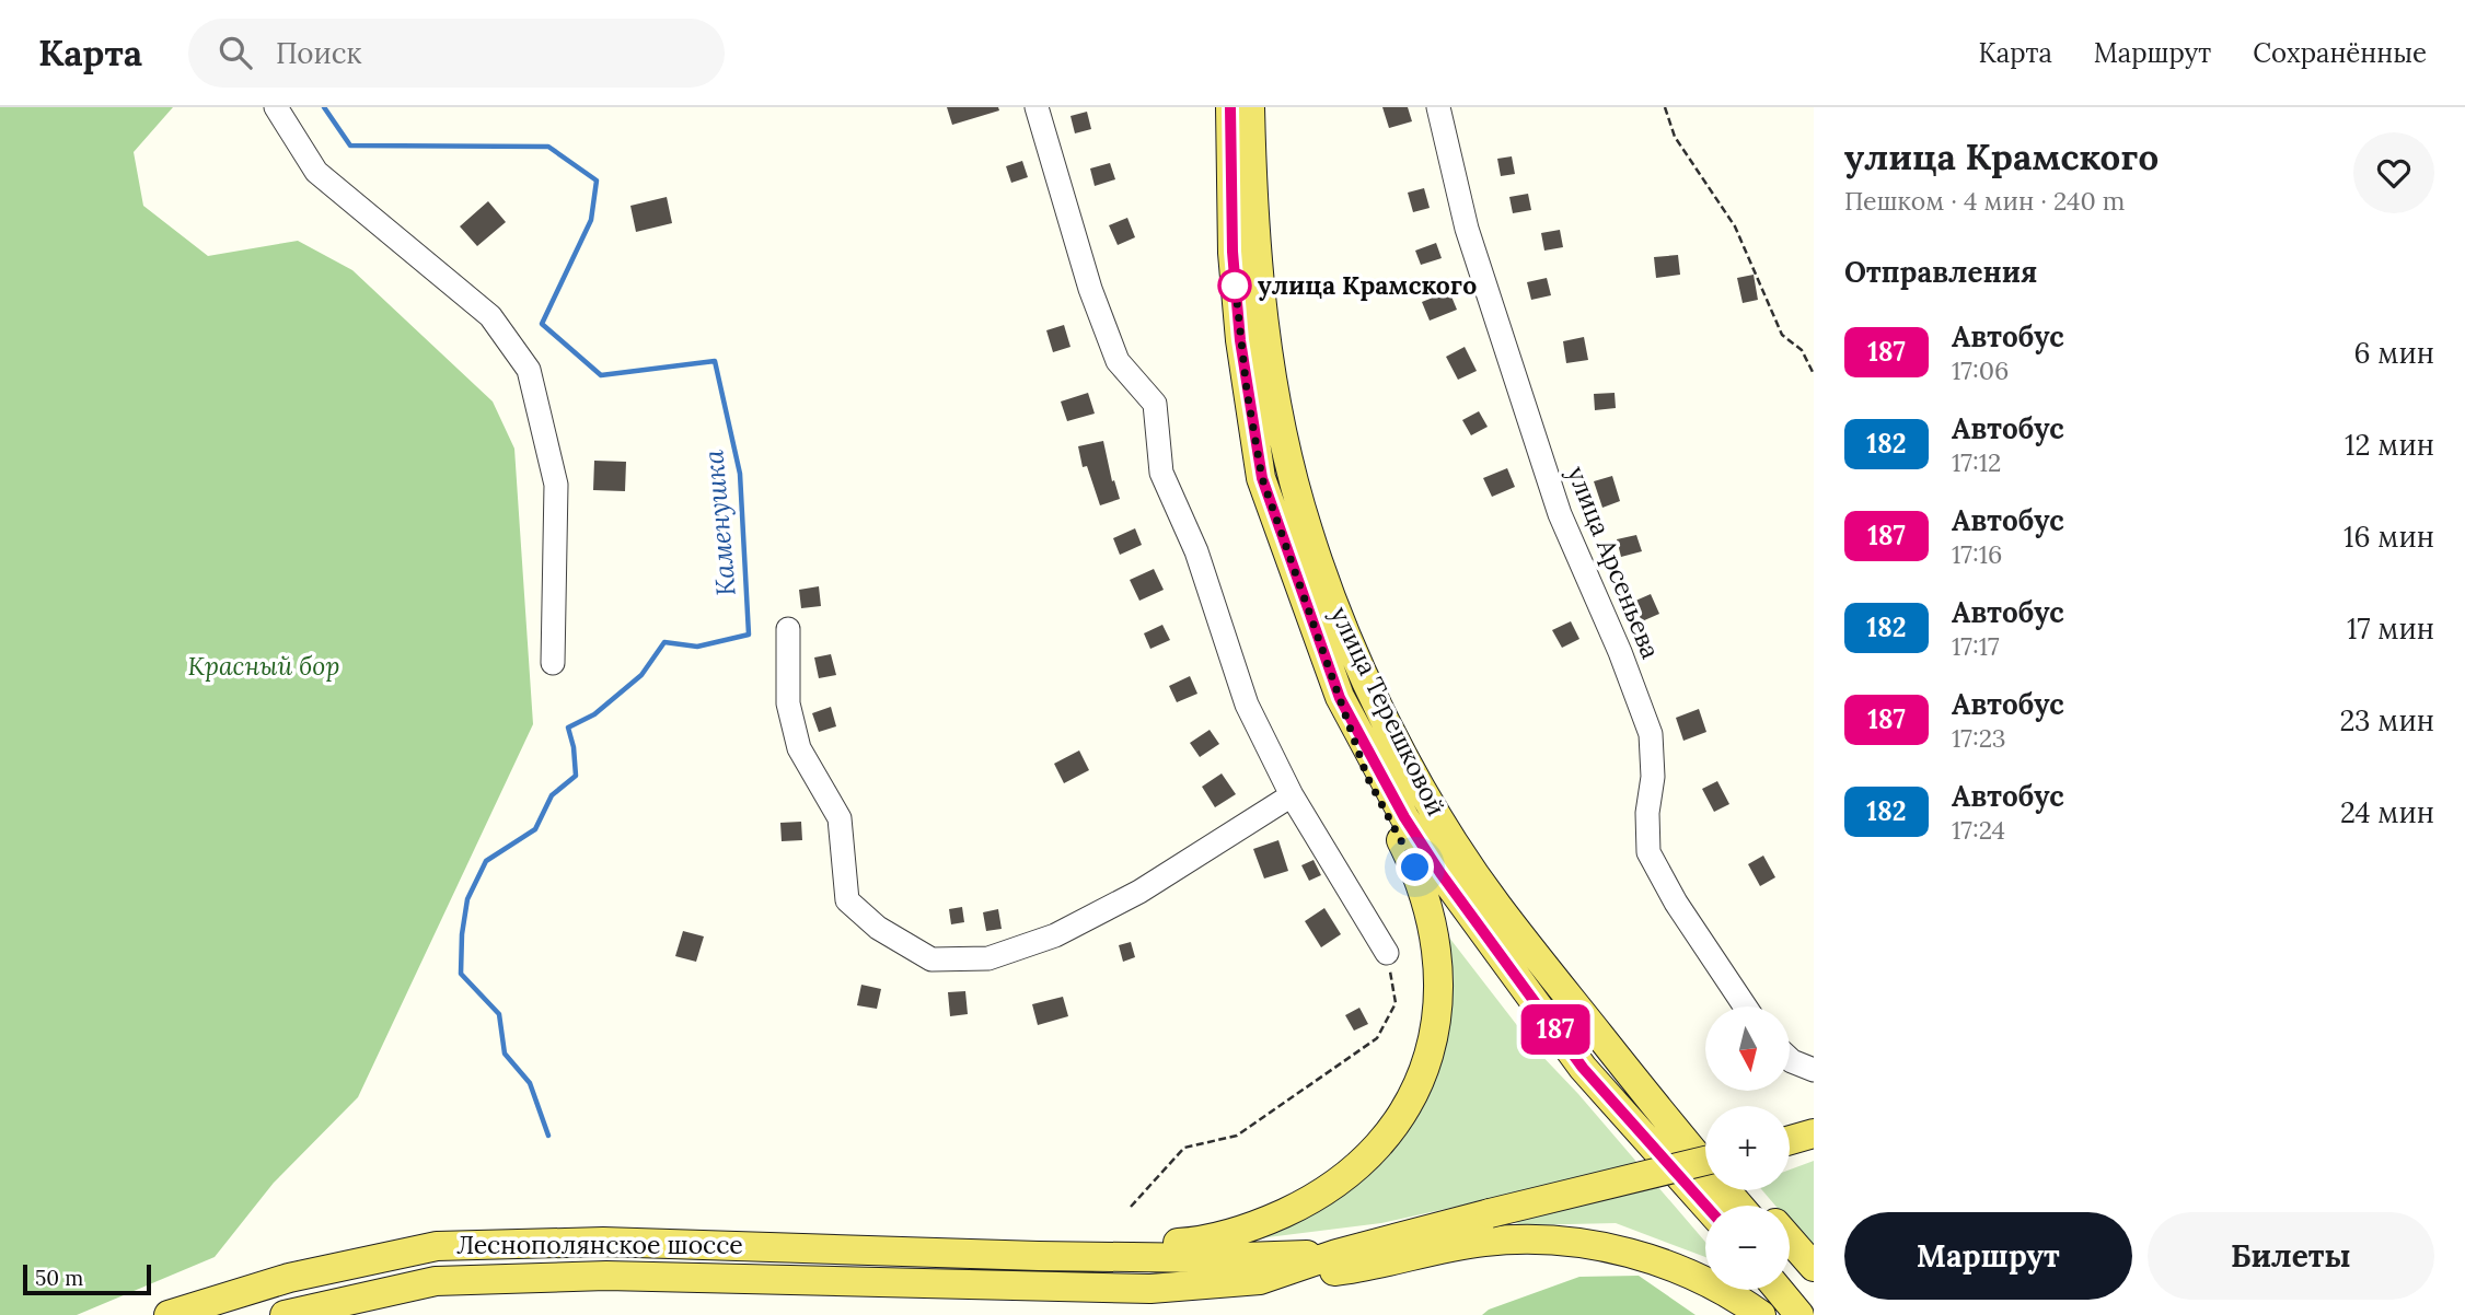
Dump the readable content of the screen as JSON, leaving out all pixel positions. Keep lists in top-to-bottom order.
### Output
{
  "streets": {
    "main road": ["улица Терешковой", "Леснополянское шоссе"],
    "street": ["улица Арсеньева"]
  },
  "water": ["Каменушка"],
  "parks": ["Красный бор"],
  "places": ["улица Крамского"],
  "lines": ["bus line 187"],
  "scale_bar": "50 m",
  "north": "bottom",
  "page": {
    "header": "Карта",
    "search": "Поиск",
    "nav": ["Карта", "Маршрут", "Сохранённые"],
    "on_map": "187",
    "heading": [
      ["улица Крамского", "Пешком · 4 мин · 240 m"],
      "Отправления"
    ],
    "list": [
      {
        "mark": "187",
        "name": "Автобус",
        "note": "17:06",
        "value": "6 мин"
      },
      {
        "mark": "182",
        "name": "Автобус",
        "note": "17:12",
        "value": "12 мин"
      },
      {
        "mark": "187",
        "name": "Автобус",
        "note": "17:16",
        "value": "16 мин"
      },
      {
        "mark": "182",
        "name": "Автобус",
        "note": "17:17",
        "value": "17 мин"
      },
      {
        "mark": "187",
        "name": "Автобус",
        "note": "17:23",
        "value": "23 мин"
      },
      {
        "mark": "182",
        "name": "Автобус",
        "note": "17:24",
        "value": "24 мин"
      }
    ],
    "map_buttons": ["+", "−"],
    "buttons": ["Маршрут", "Билеты"],
    "scale": "50 m"
  }
}
